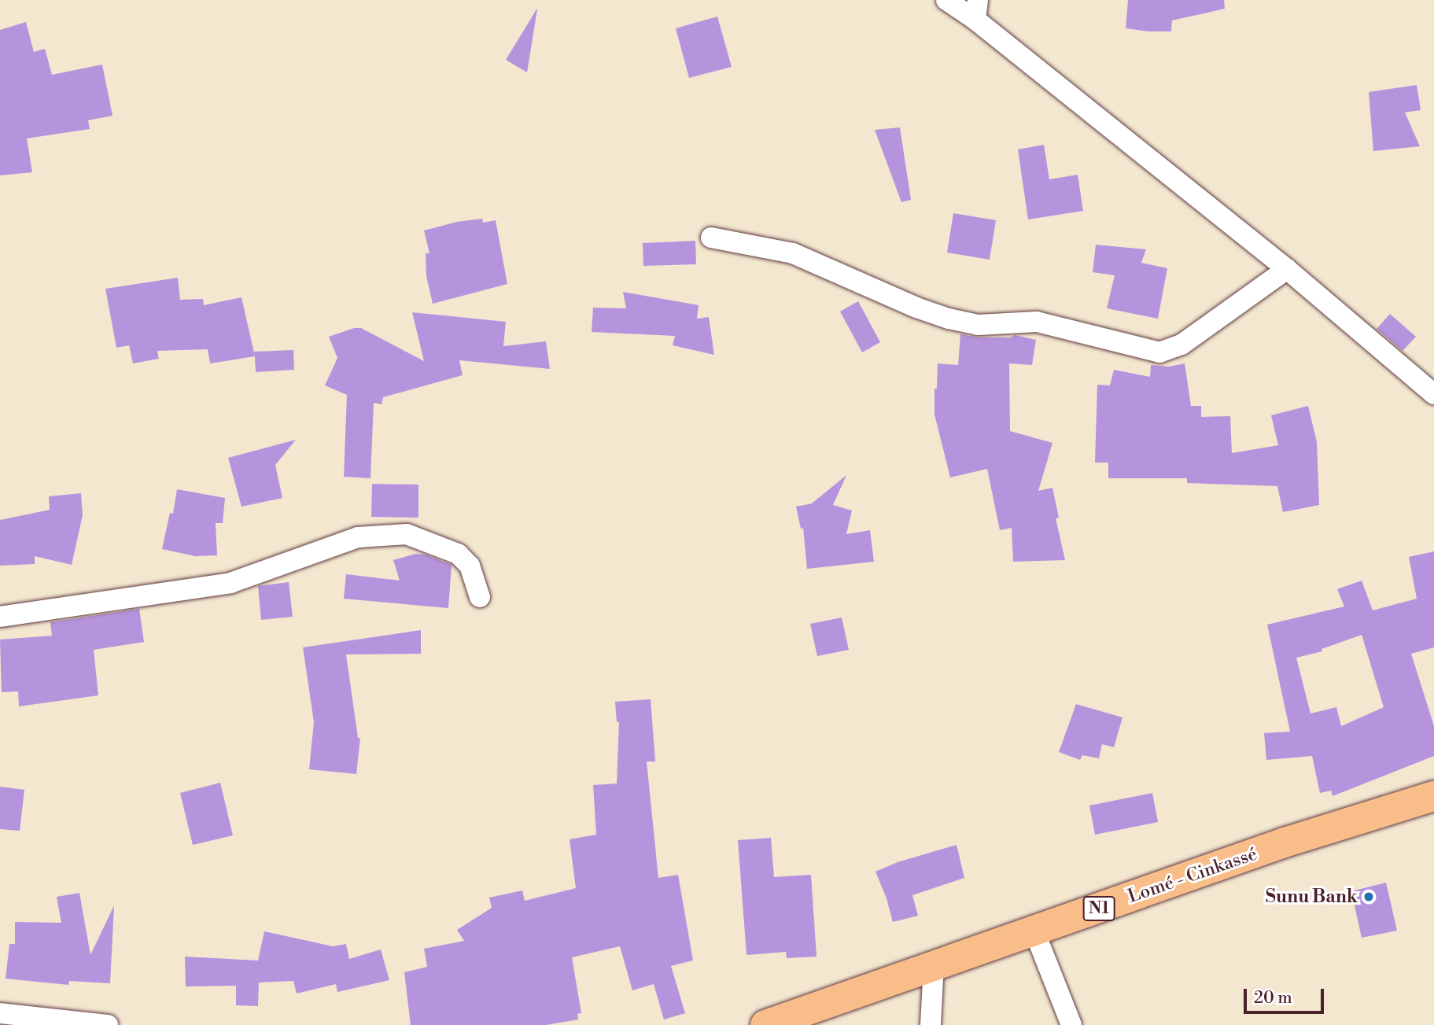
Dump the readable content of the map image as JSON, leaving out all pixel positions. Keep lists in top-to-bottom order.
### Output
{
  "streets": {
    "highway": ["Lomé - Cinkassé", "N1"]
  },
  "places": ["Sunu Bank"],
  "scale_bar": "20 m"
}
